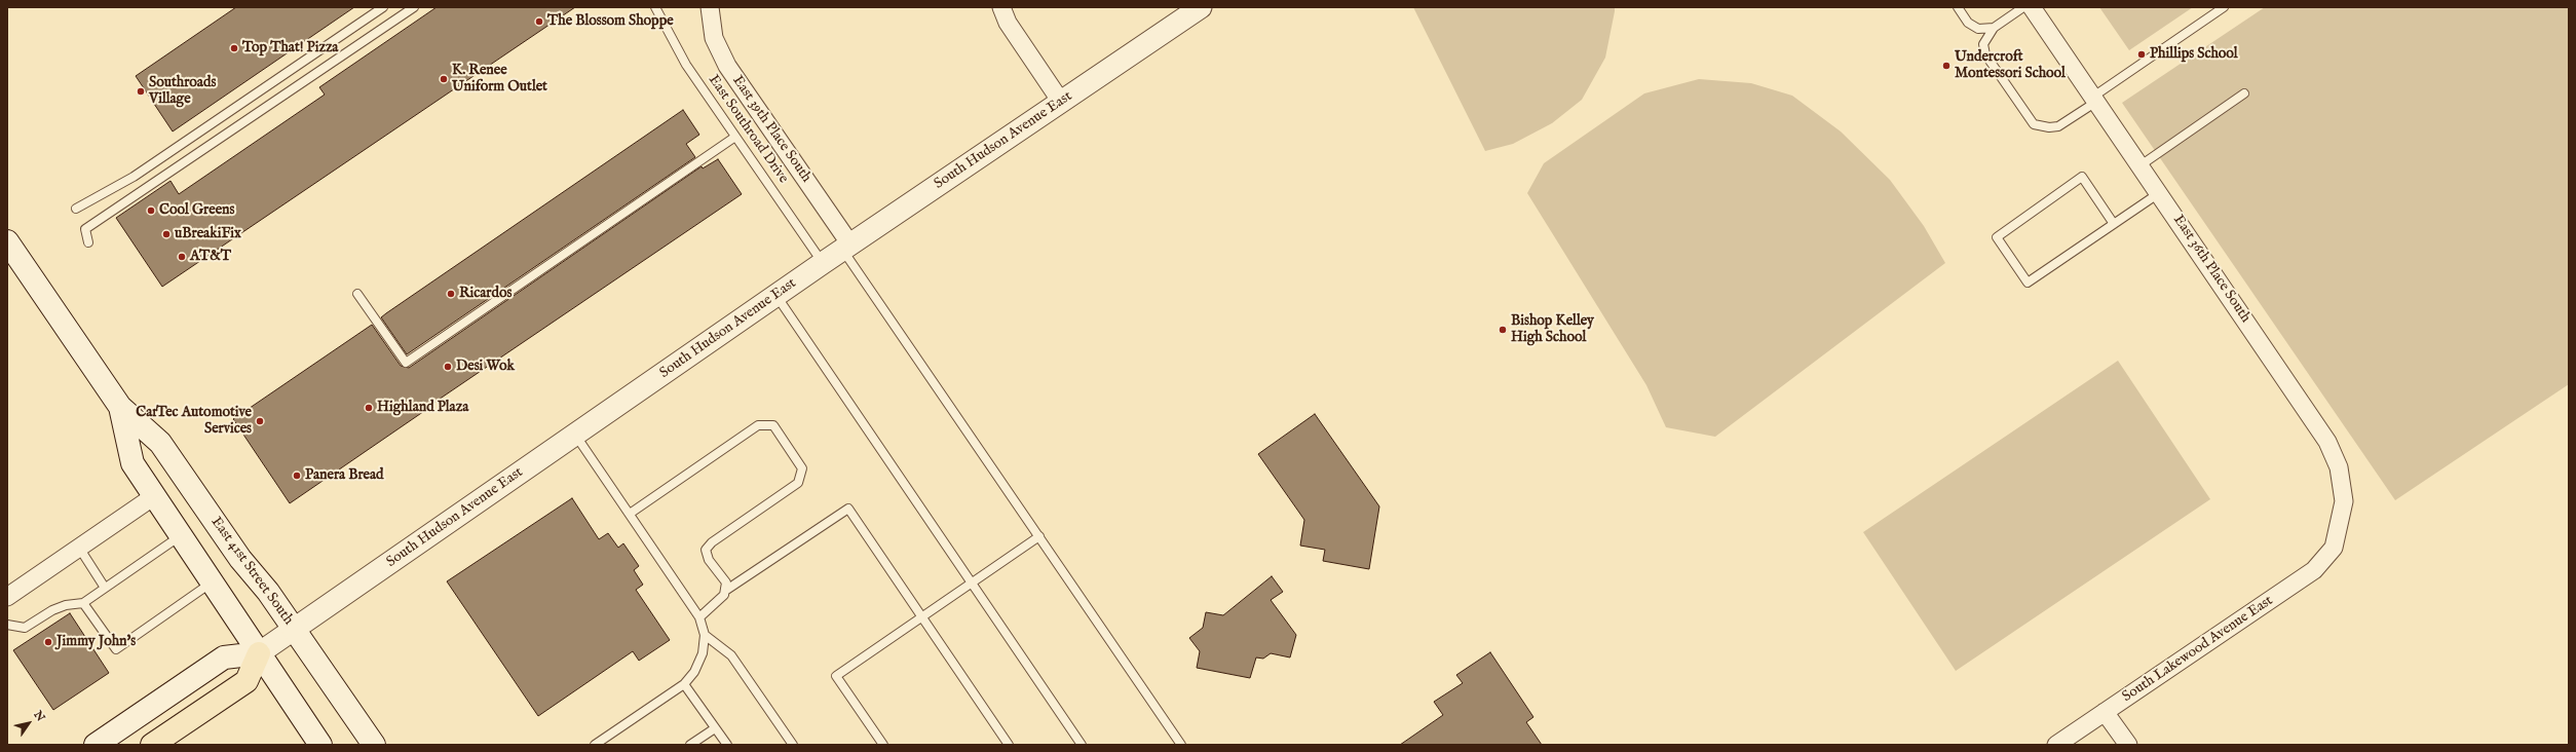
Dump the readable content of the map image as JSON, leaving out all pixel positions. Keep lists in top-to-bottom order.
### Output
{
  "streets": {
    "main road": ["East 41st Street South"],
    "street": [
      "East 39th Place South",
      "South Hudson Avenue East",
      "East 36th Place South",
      "South Lakewood Avenue East"
    ],
    "lane": ["East Southroad Drive"]
  },
  "crossings": [
    ["East Southroad Drive", "South Hudson Avenue East"],
    ["East 39th Place South", "South Hudson Avenue East"],
    ["South Hudson Avenue East", "East 41st Street South"],
    ["East 36th Place South", "South Lakewood Avenue East"]
  ],
  "places": [
    "The Blossom Shoppe",
    "Top That! Pizza",
    "Phillips School",
    "Undercroft Montessori School",
    "K. Renee Uniform Outlet",
    "Southroads Village",
    "Cool Greens",
    "uBreakiFix",
    "AT&T",
    "Ricardos",
    "Bishop Kelley High School",
    "Desi Wok",
    "Highland Plaza",
    "CarTec Automotive Services",
    "Panera Bread",
    "Jimmy John's"
  ],
  "north": "top right"
}
